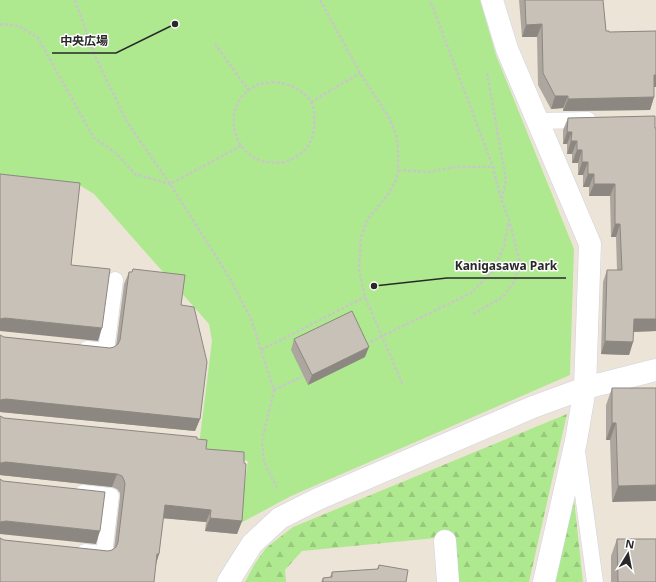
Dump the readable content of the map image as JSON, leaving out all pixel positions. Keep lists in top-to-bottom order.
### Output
{
  "places": ["中央広場", "Kanigasawa Park"],
  "north": "top"
}
